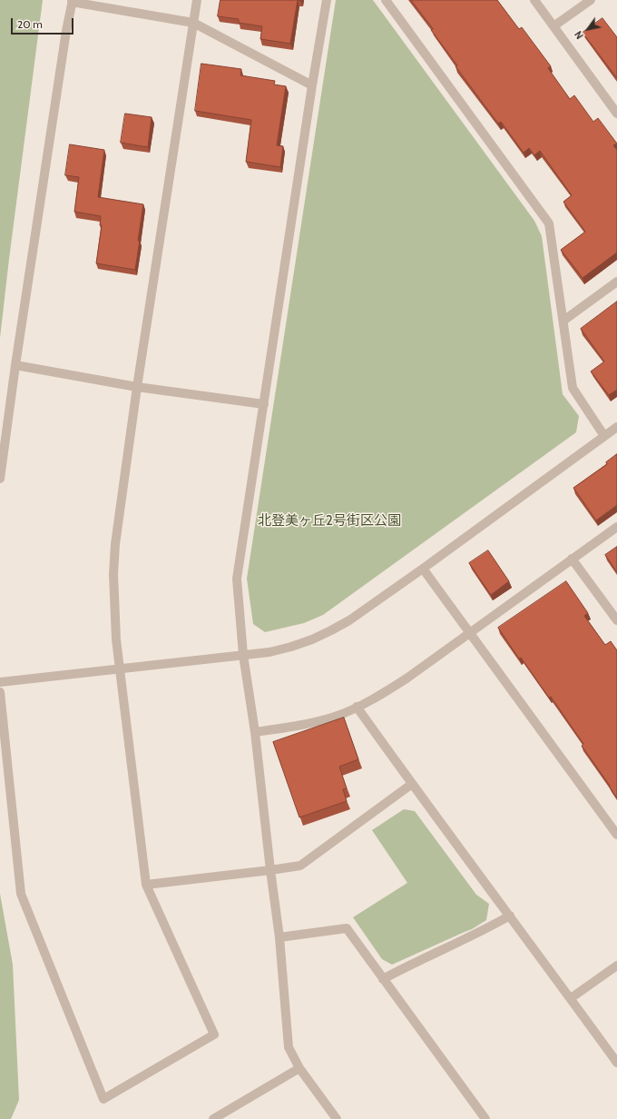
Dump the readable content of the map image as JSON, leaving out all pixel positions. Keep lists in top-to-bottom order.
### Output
{
  "parks": ["北登美ヶ丘2号街区公園"],
  "scale_bar": "20 m",
  "north": "bottom left"
}
